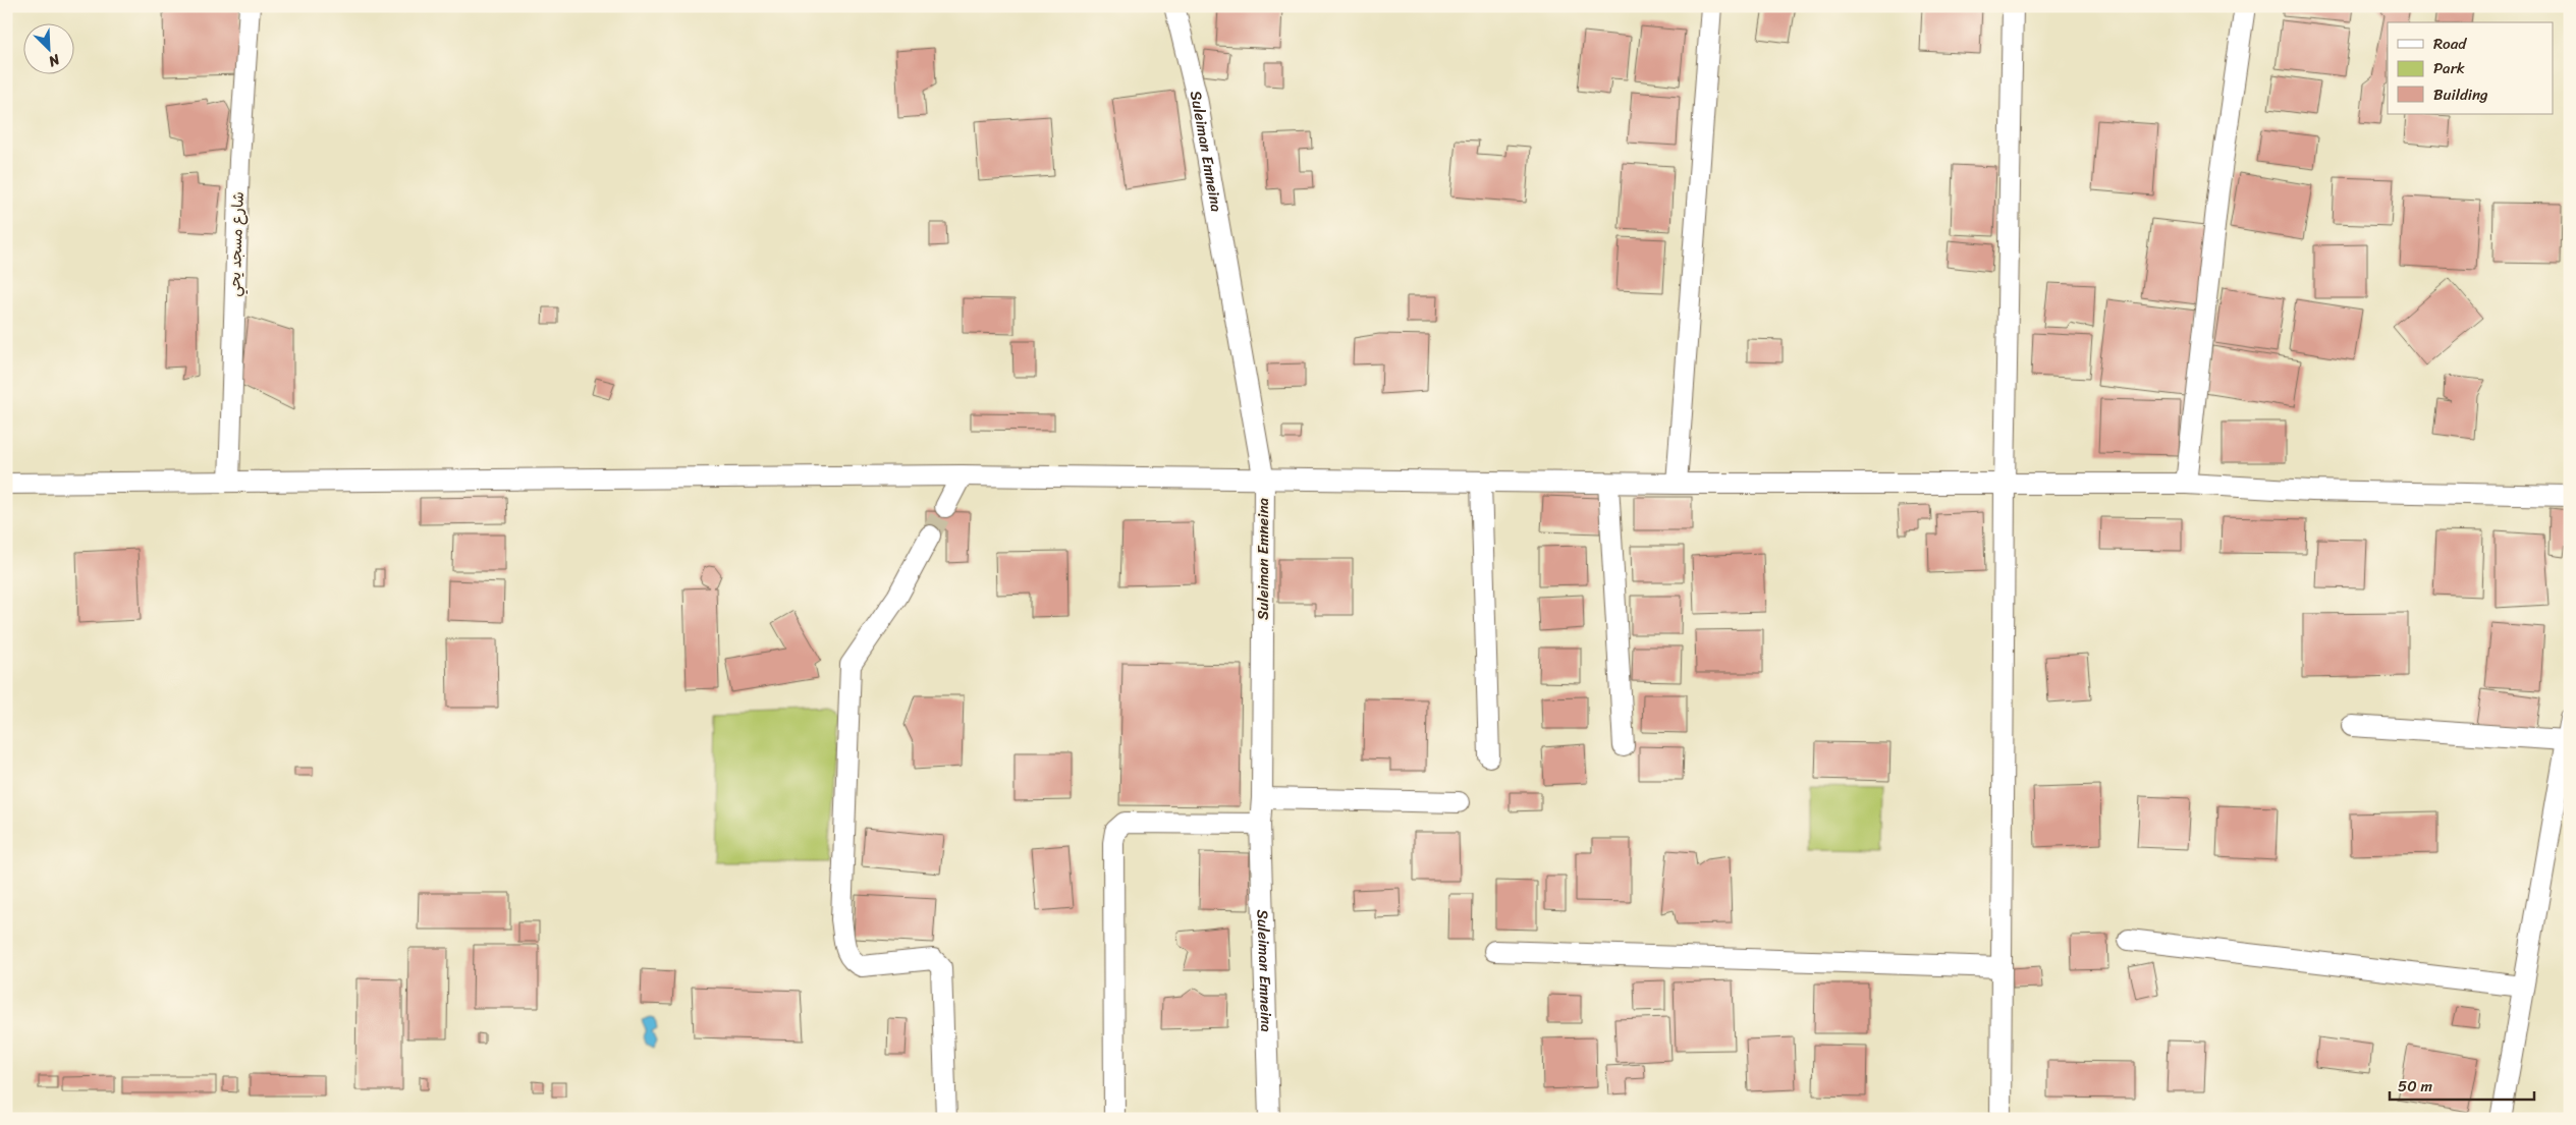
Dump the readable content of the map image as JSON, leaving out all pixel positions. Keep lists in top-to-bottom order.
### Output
{
  "streets": {
    "street": ["Suleiman Emneina", "شارع مسجد يحي"]
  },
  "legend": ["Road", "Park", "Building"],
  "scale_bar": "50 m",
  "north": "bottom right"
}
